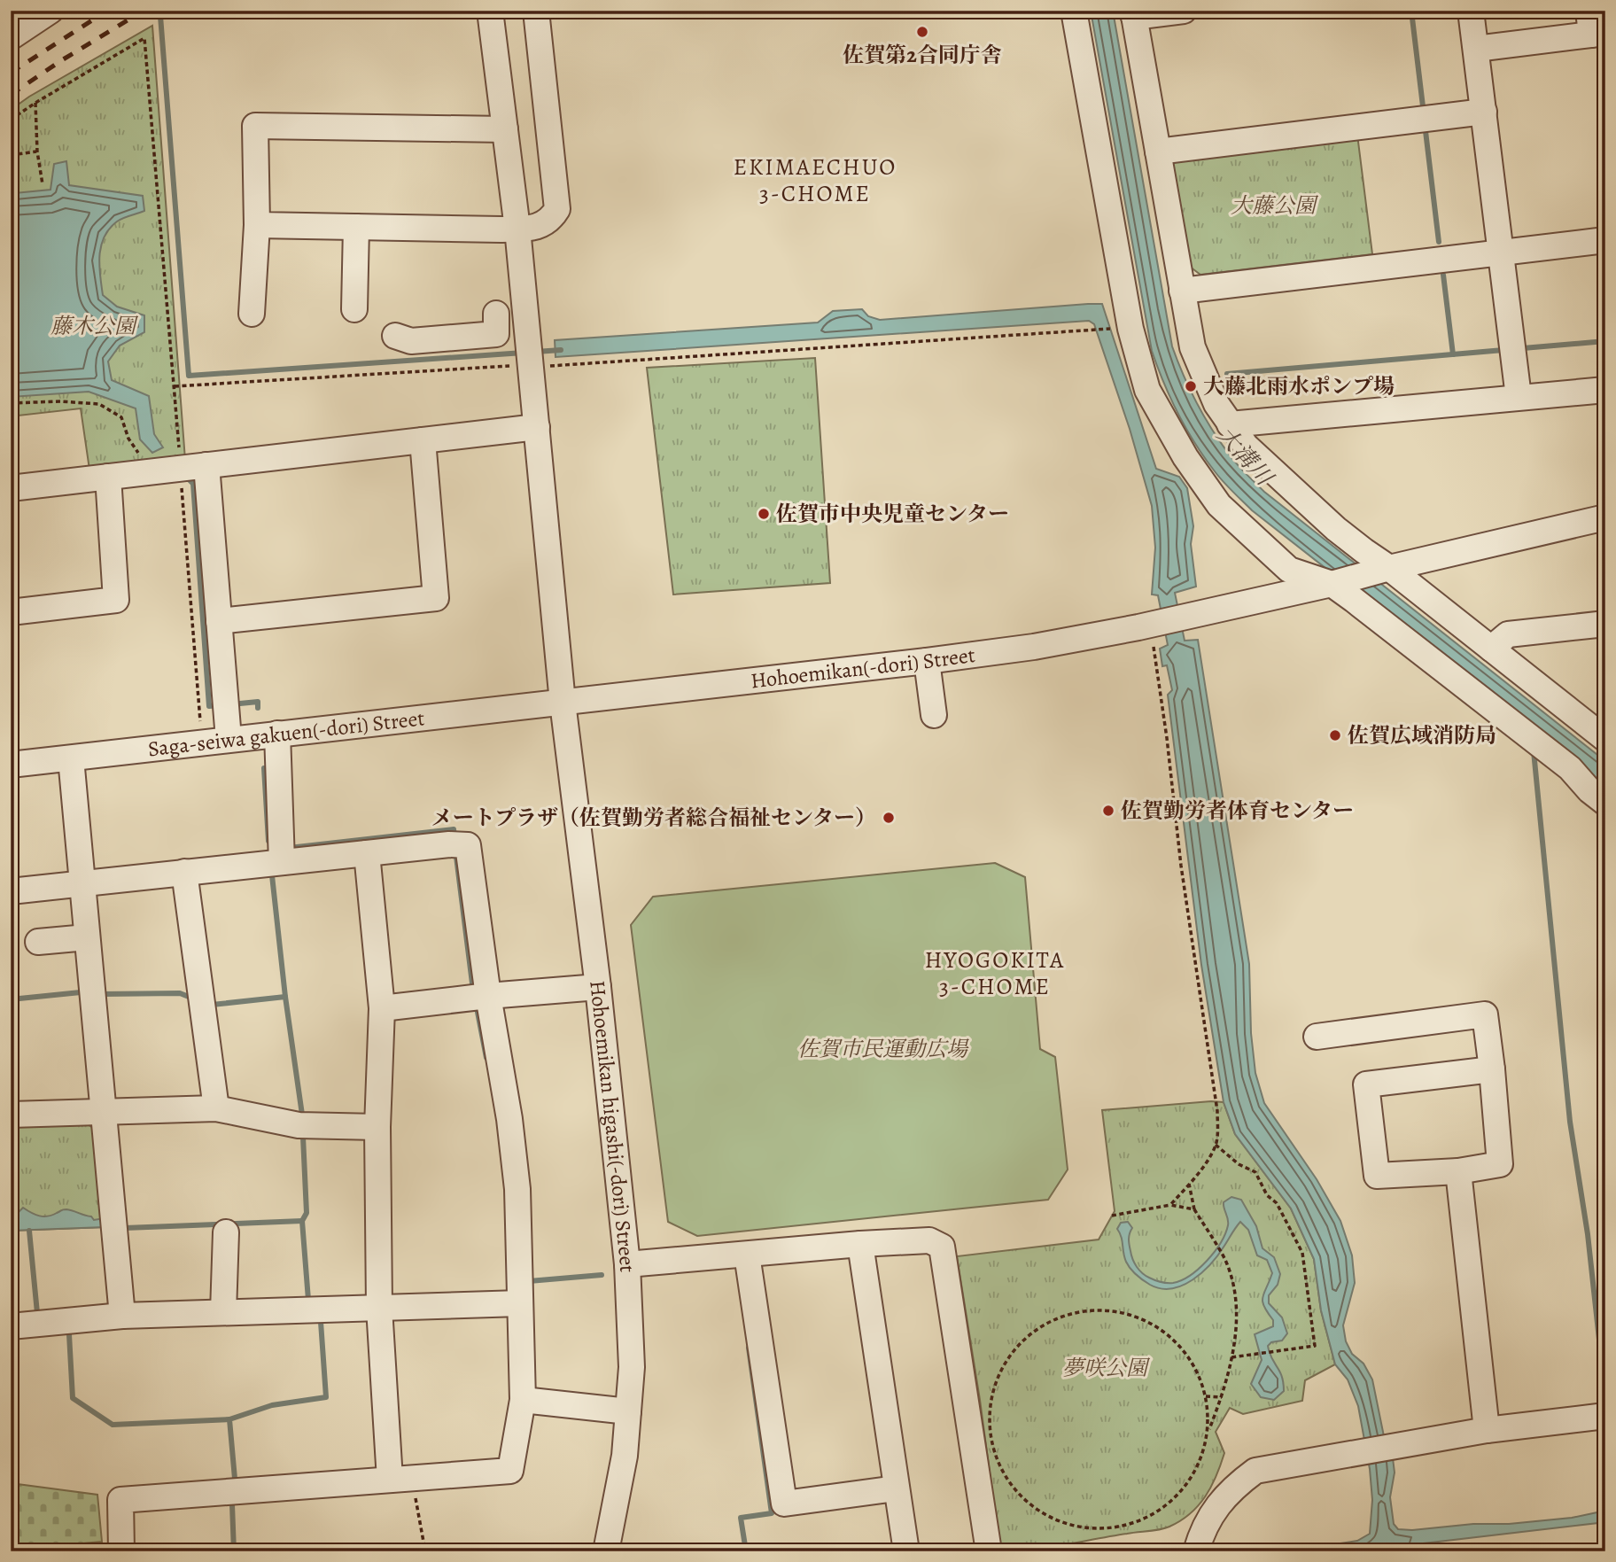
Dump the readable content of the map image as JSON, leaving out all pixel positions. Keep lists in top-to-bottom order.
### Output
{
  "streets": {
    "street": ["Hohoemikan(-dori) Street", "Saga-seiwa gakuen(-dori) Street", "Hohoemikan higashi(-dori) Street"]
  },
  "crossings": [
    ["Hohoemikan(-dori) Street", "Saga-seiwa gakuen(-dori) Street"],
    ["Hohoemikan(-dori) Street", "Hohoemikan higashi(-dori) Street"],
    ["Saga-seiwa gakuen(-dori) Street", "Hohoemikan higashi(-dori) Street"]
  ],
  "districts": ["EKIMAECHUO 3-CHOME", "HYOGOKITA 3-CHOME"],
  "water": ["大溝川"],
  "parks": [
    "大藤公園",
    "藤木公園",
    "佐賀市民運動広場",
    "夢咲公園"
  ],
  "places": [
    "佐賀第2合同庁舎",
    "大藤北雨水ポンプ場",
    "佐賀市中央児童センター",
    "佐賀広域消防局",
    "佐賀勤労者体育センター",
    "メートプラザ（佐賀勤労者総合福祉センター）"
  ]
}
